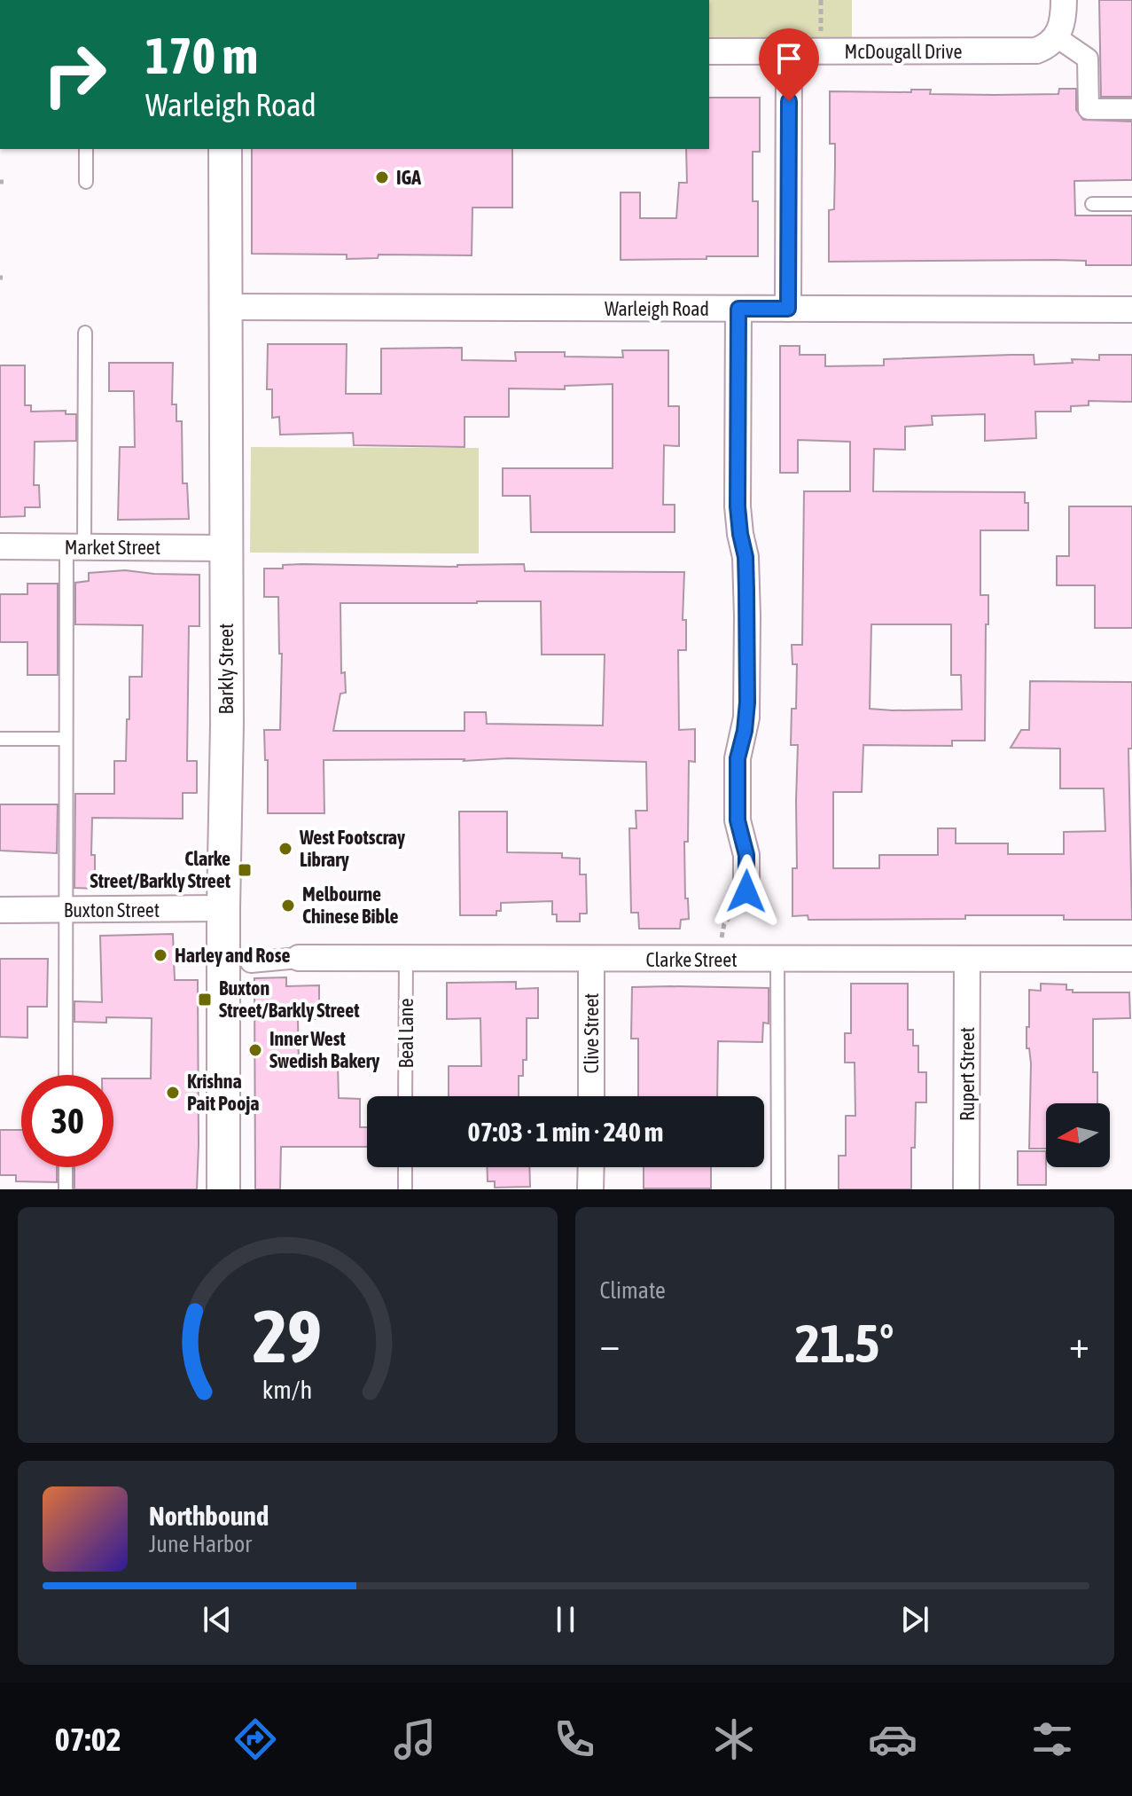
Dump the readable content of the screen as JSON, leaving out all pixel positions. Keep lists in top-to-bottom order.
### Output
{
  "streets": {
    "street": [
      "McDougall Drive",
      "Warleigh Road",
      "Market Street",
      "Barkly Street",
      "Buxton Street",
      "Clarke Street",
      "Clive Street",
      "Rupert Street"
    ],
    "lane": ["Beal Lane"]
  },
  "crossings": [
    ["Warleigh Road", "Barkly Street"],
    ["Market Street", "Barkly Street"],
    ["Barkly Street", "Buxton Street"],
    ["Clarke Street", "Beal Lane"],
    ["Clarke Street", "Clive Street"],
    ["Clarke Street", "Rupert Street"]
  ],
  "places": {
    "other": [
      "IGA",
      "West Footscray Library",
      "Melbourne Chinese Bible",
      "Harley and Rose",
      "Inner West Swedish Bakery",
      "Krishna Pait Pooja"
    ],
    "transit": ["Clarke Street/Barkly Street", "Buxton Street/Barkly Street"]
  },
  "north": "left",
  "page": {
    "turn": ["170 m", "Warleigh Road"],
    "limit": "30",
    "trip": "07:03 · 1 min · 240 m",
    "tile": "Climate",
    "heat": ["−", "21.5°", "+"],
    "song": ["Northbound", "June Harbor"],
    "tabs": "07:02",
    "gauge": ["29", "km/h"]
  }
}
